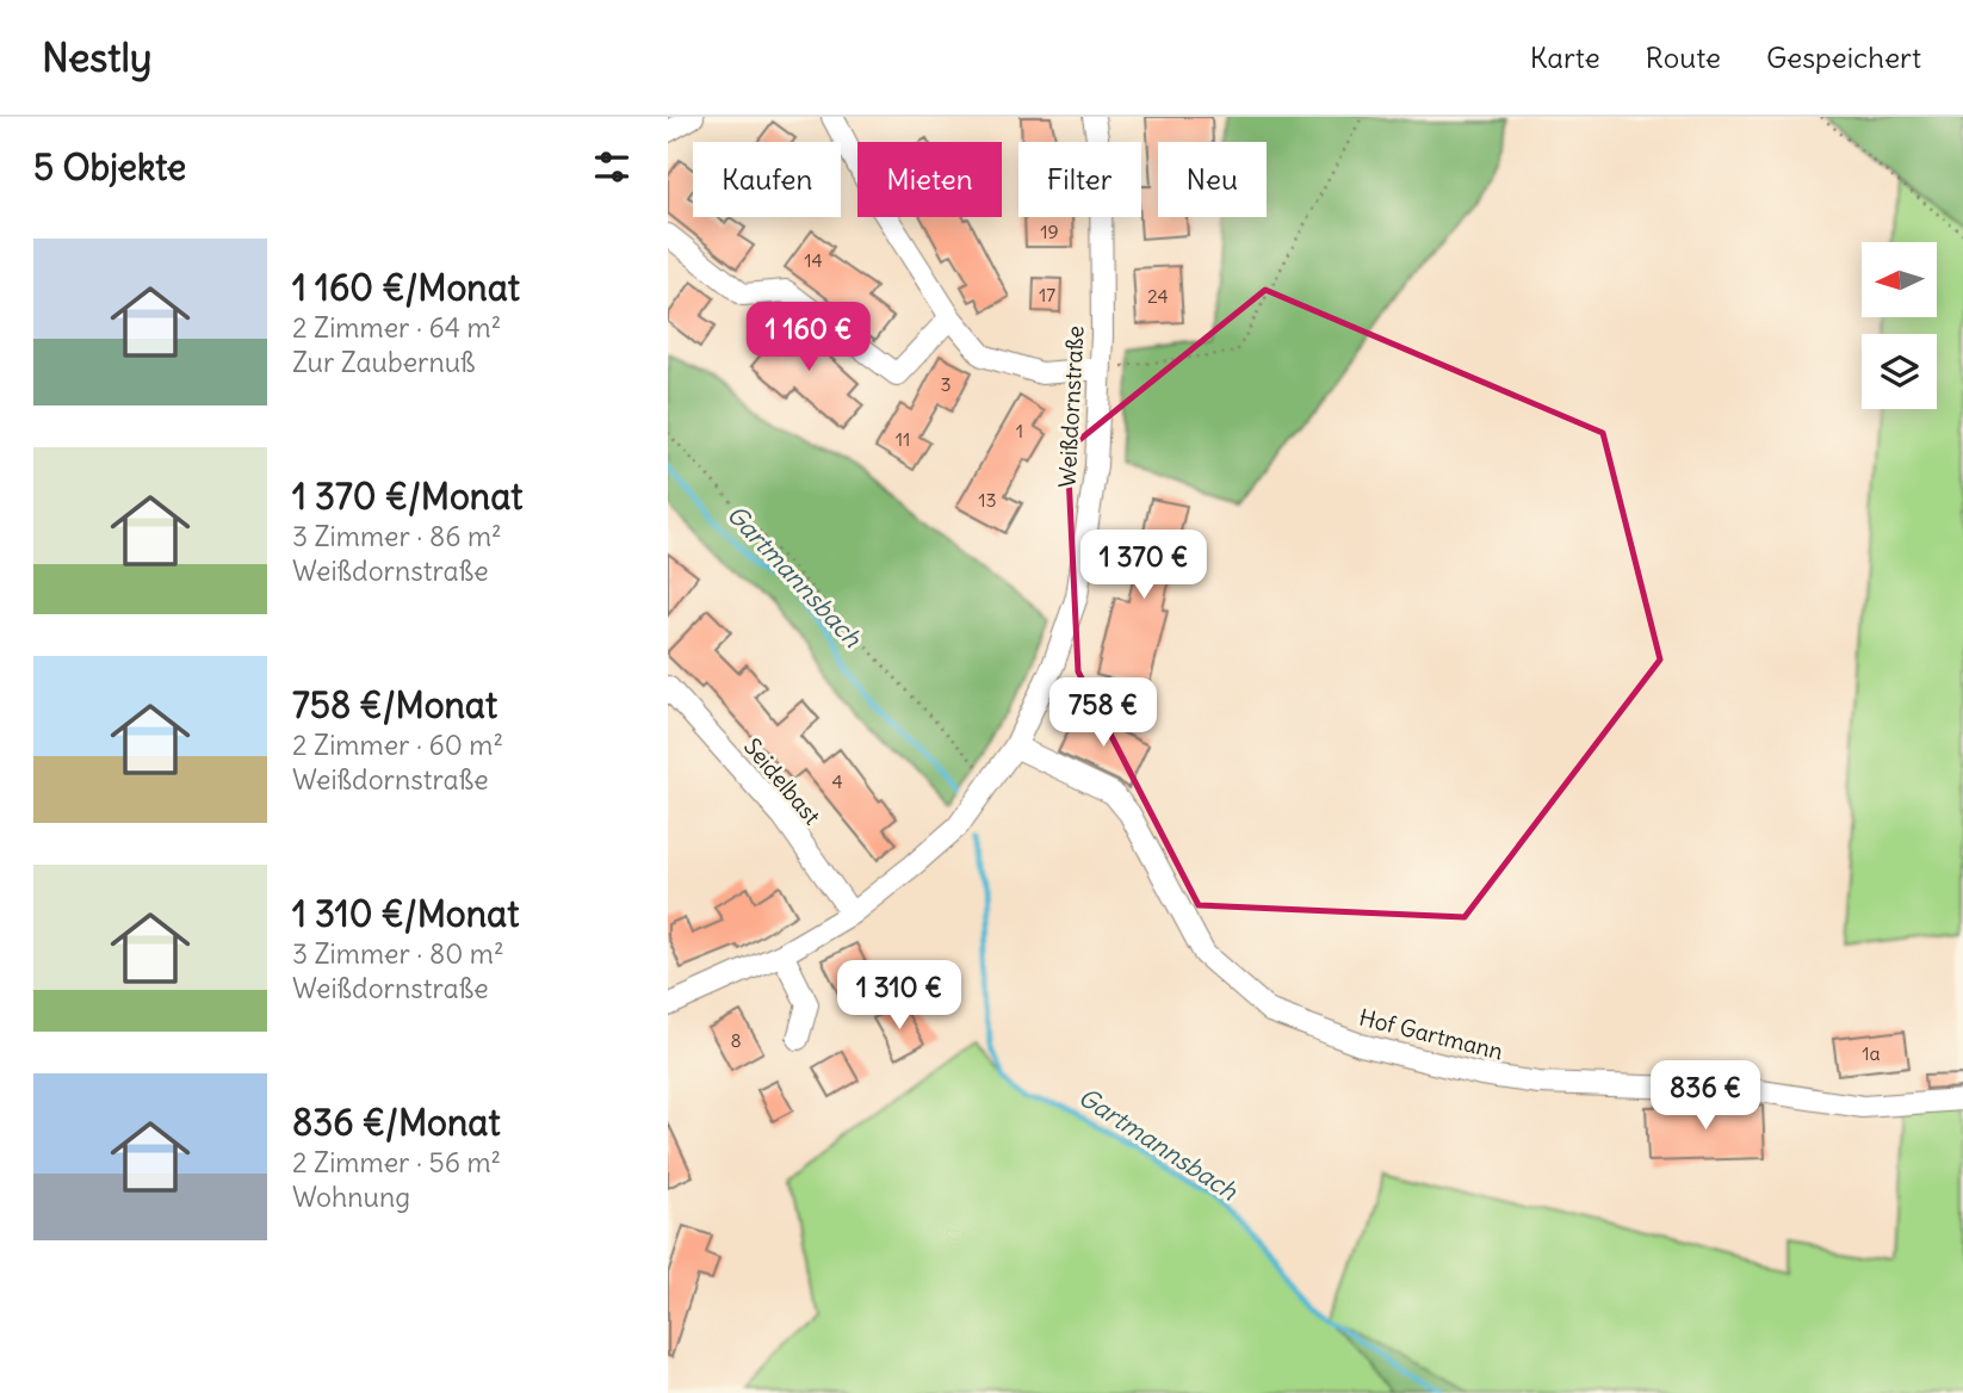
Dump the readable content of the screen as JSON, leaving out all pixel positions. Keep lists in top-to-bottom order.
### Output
{
  "streets": {
    "street": ["Weißdornstraße", "Seidelbast", "Hof Gartmann"]
  },
  "crossings": [
    ["Weißdornstraße", "Seidelbast"],
    ["Weißdornstraße", "Hof Gartmann"]
  ],
  "water": ["Gartmannsbach"],
  "house_numbers": [
    "19",
    "14",
    "17",
    "24",
    "3",
    "1",
    "11",
    "13",
    "4",
    "8",
    "1a"
  ],
  "north": "left",
  "page": {
    "header": "Nestly",
    "nav": ["Karte", "Route", "Gespeichert"],
    "heading": "5 Objekte",
    "chip": [
      "Kaufen",
      "Mieten",
      "Filter",
      "Neu"
    ],
    "list": [
      {
        "name": "1 160 €/Monat",
        "note": "2 Zimmer · 64 m² · Zur Zaubernuß"
      },
      {
        "name": "1 370 €/Monat",
        "note": "3 Zimmer · 86 m² · Weißdornstraße"
      },
      {
        "name": "758 €/Monat",
        "note": "2 Zimmer · 60 m² · Weißdornstraße"
      },
      {
        "name": "1 310 €/Monat",
        "note": "3 Zimmer · 80 m² · Weißdornstraße"
      },
      {
        "name": "836 €/Monat",
        "note": "2 Zimmer · 56 m² · Wohnung"
      }
    ],
    "price": [
      "1 160 €",
      "1 370 €",
      "758 €",
      "1 310 €",
      "836 €"
    ]
  }
}
